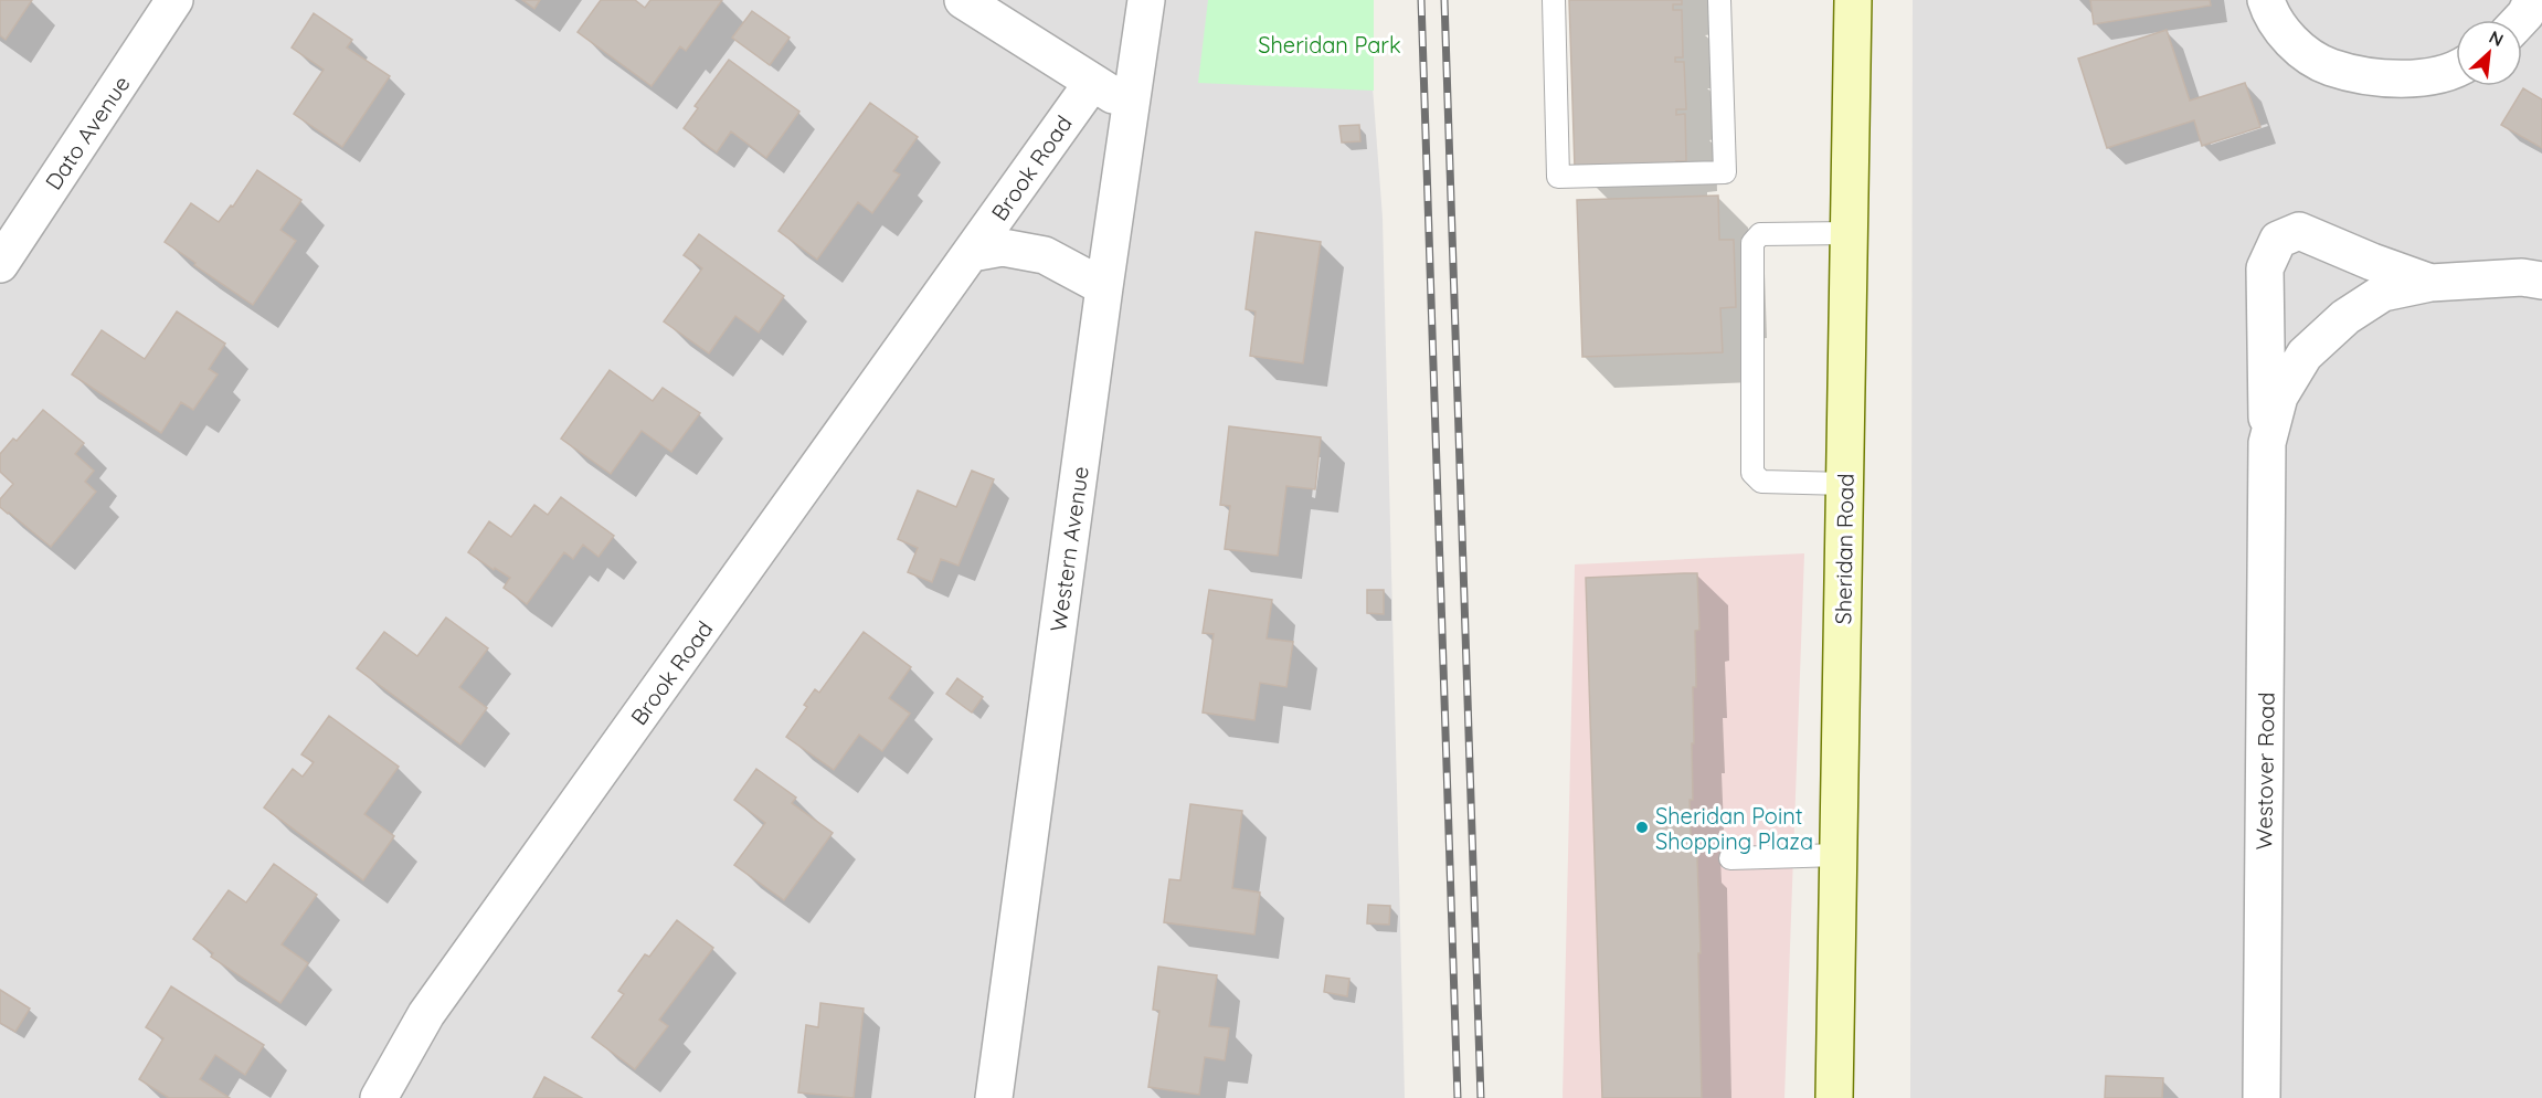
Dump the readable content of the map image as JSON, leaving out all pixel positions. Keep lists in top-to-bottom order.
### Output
{
  "streets": {
    "main road": ["Sheridan Road"],
    "street": [
      "Dato Avenue",
      "Brook Road",
      "Western Avenue",
      "Westover Road"
    ]
  },
  "crossings": [
    ["Brook Road", "Western Avenue"]
  ],
  "parks": ["Sheridan Park"],
  "places": ["Sheridan Point Shopping Plaza"],
  "north": "top right"
}
